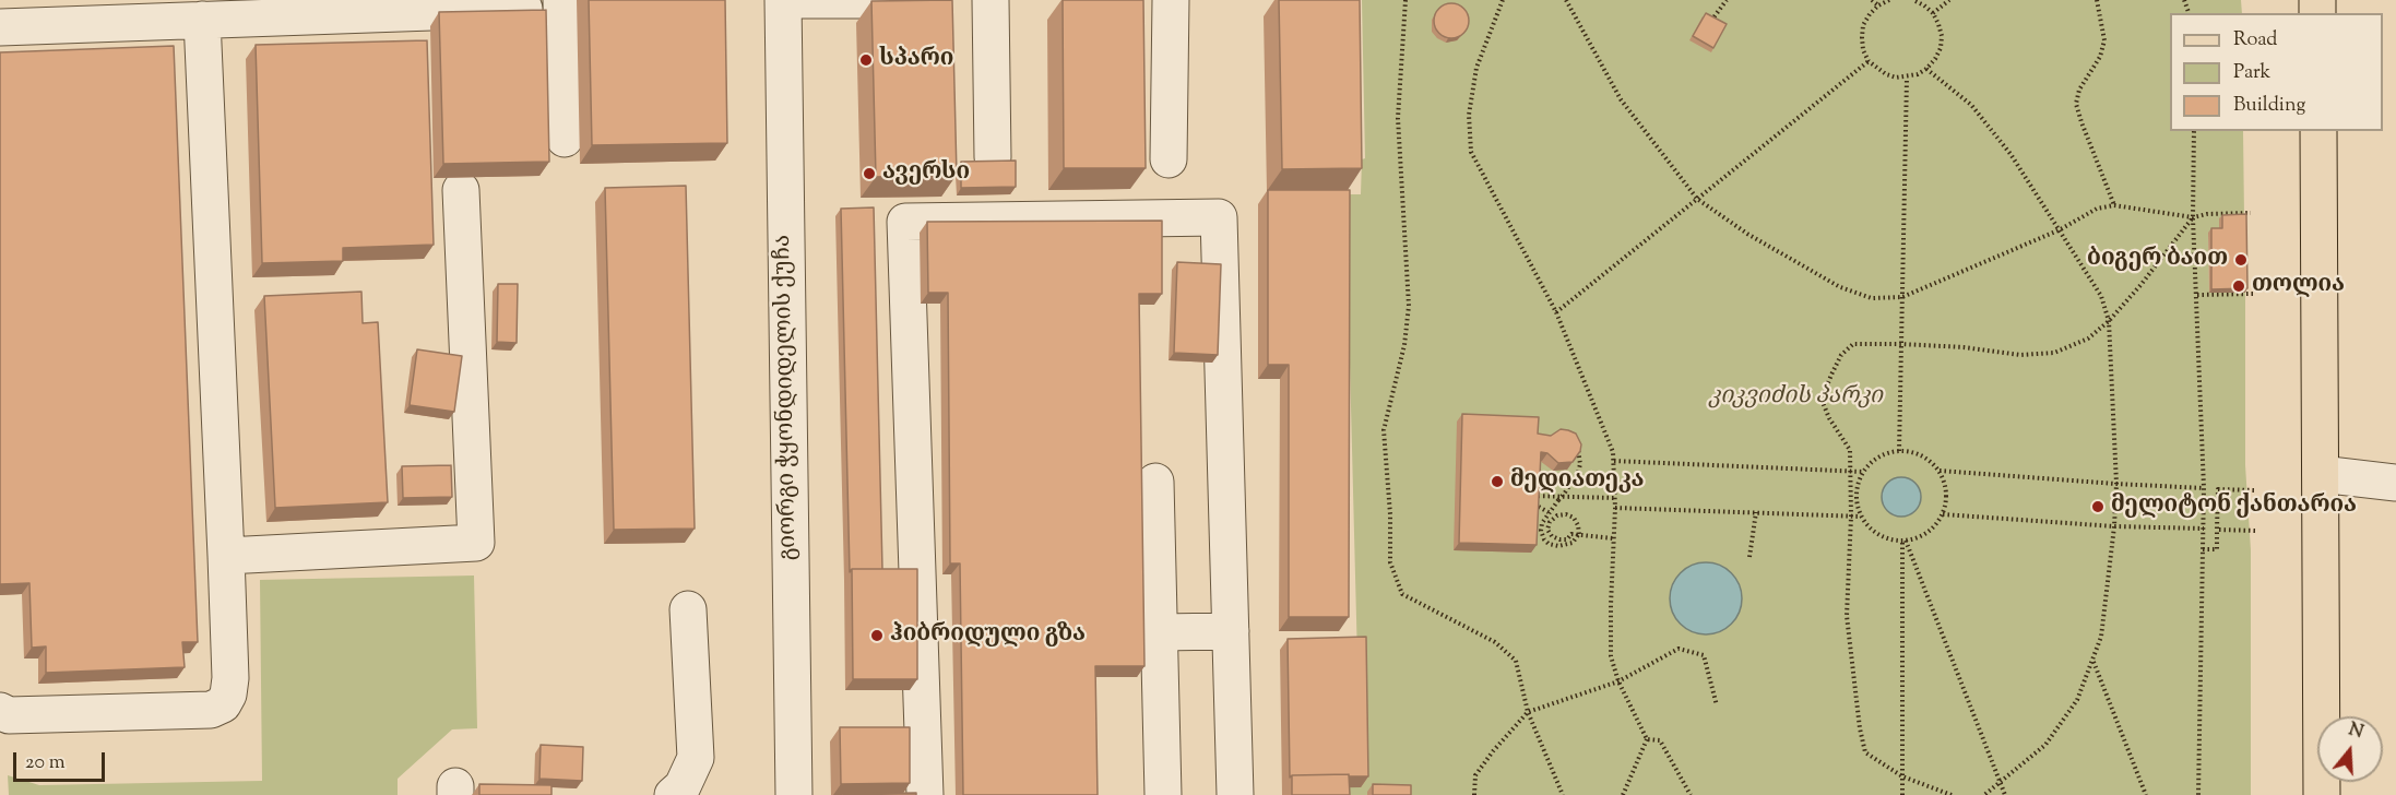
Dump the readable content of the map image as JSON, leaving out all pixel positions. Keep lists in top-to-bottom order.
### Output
{
  "streets": {
    "street": ["გიორგი ჭყონდიდელის ქუჩა"]
  },
  "parks": ["კიკვიძის პარკი"],
  "places": [
    "სპარი",
    "ავერსი",
    "ბიგერ ბაით",
    "თოლია",
    "მედიათეკა",
    "მელიტონ ქანთარია",
    "ჰიბრიდული გზა"
  ],
  "legend": ["Road", "Park", "Building"],
  "scale_bar": "20 m",
  "north": "top"
}
